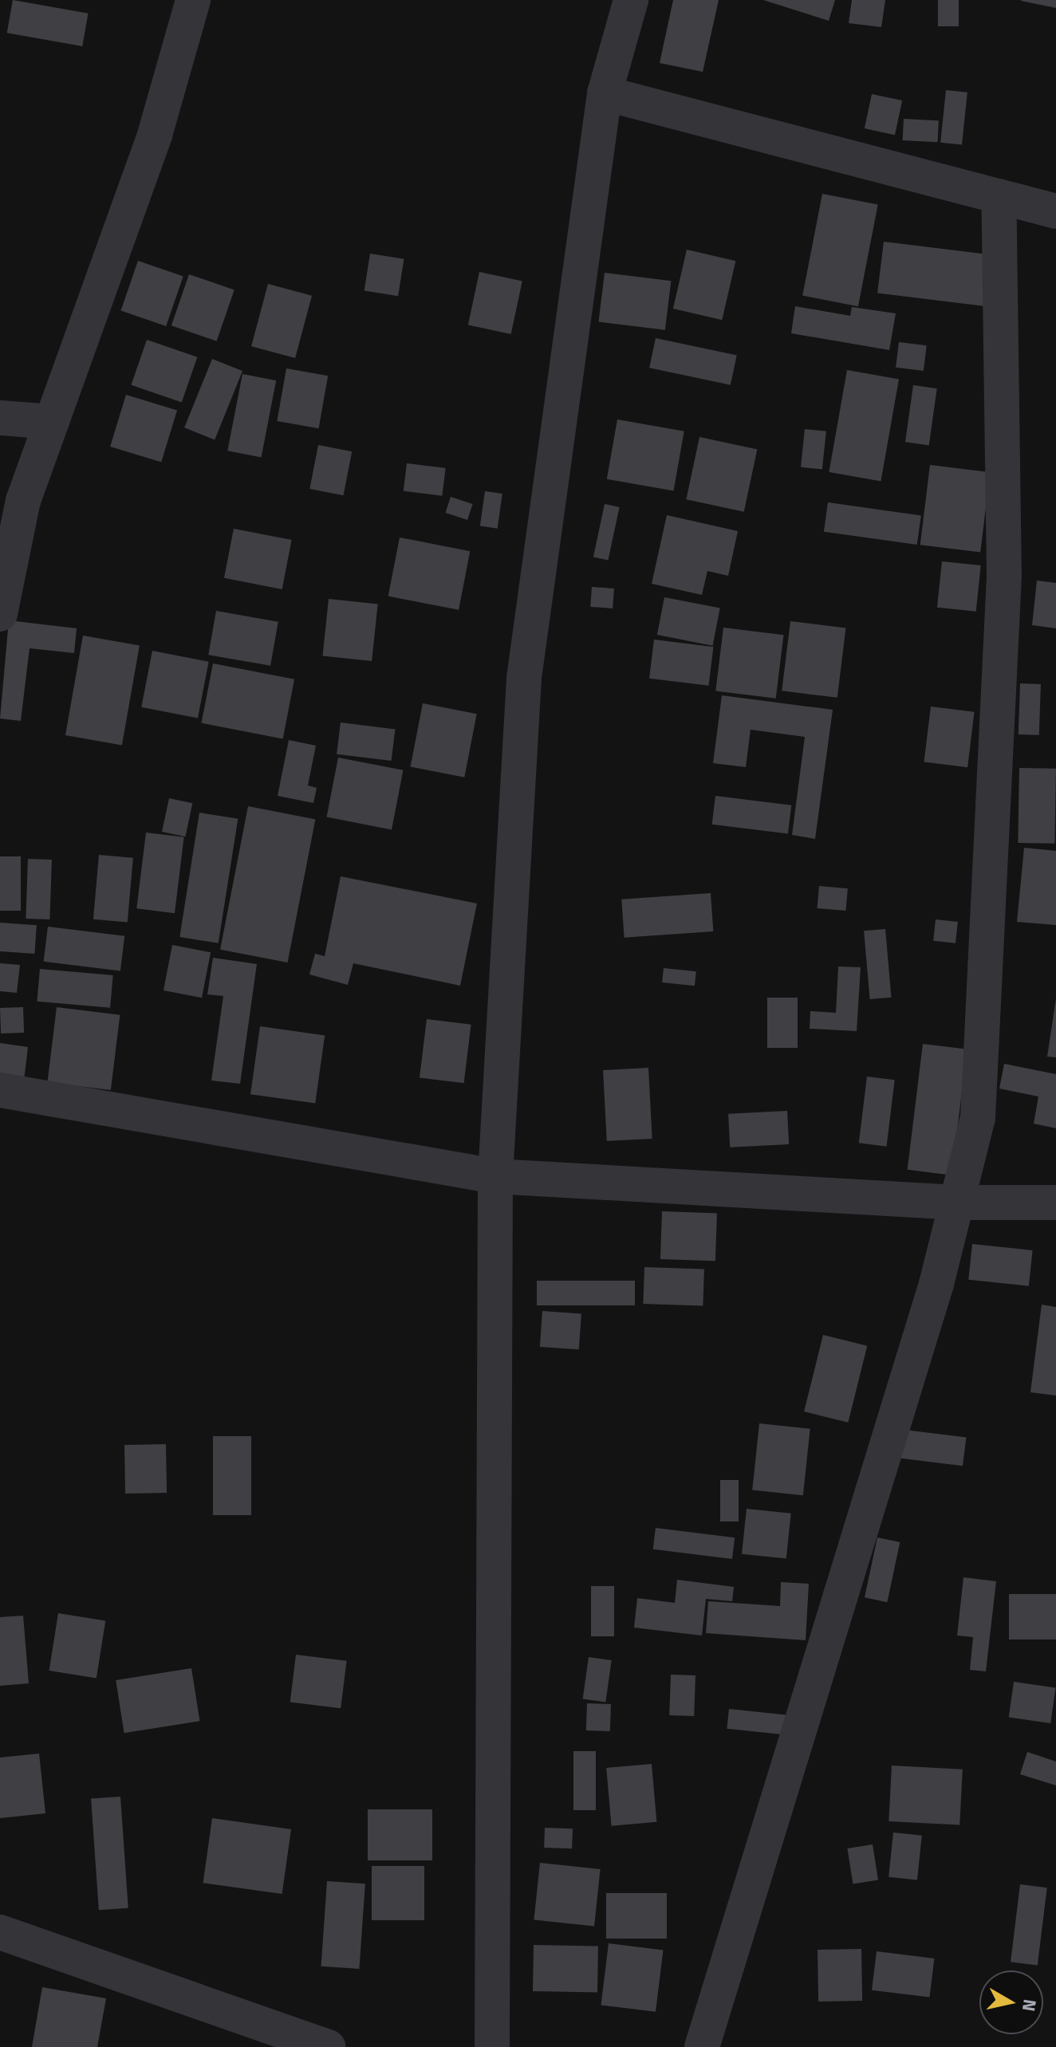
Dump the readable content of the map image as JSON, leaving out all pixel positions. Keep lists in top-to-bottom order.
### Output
{
  "north": "right"
}
